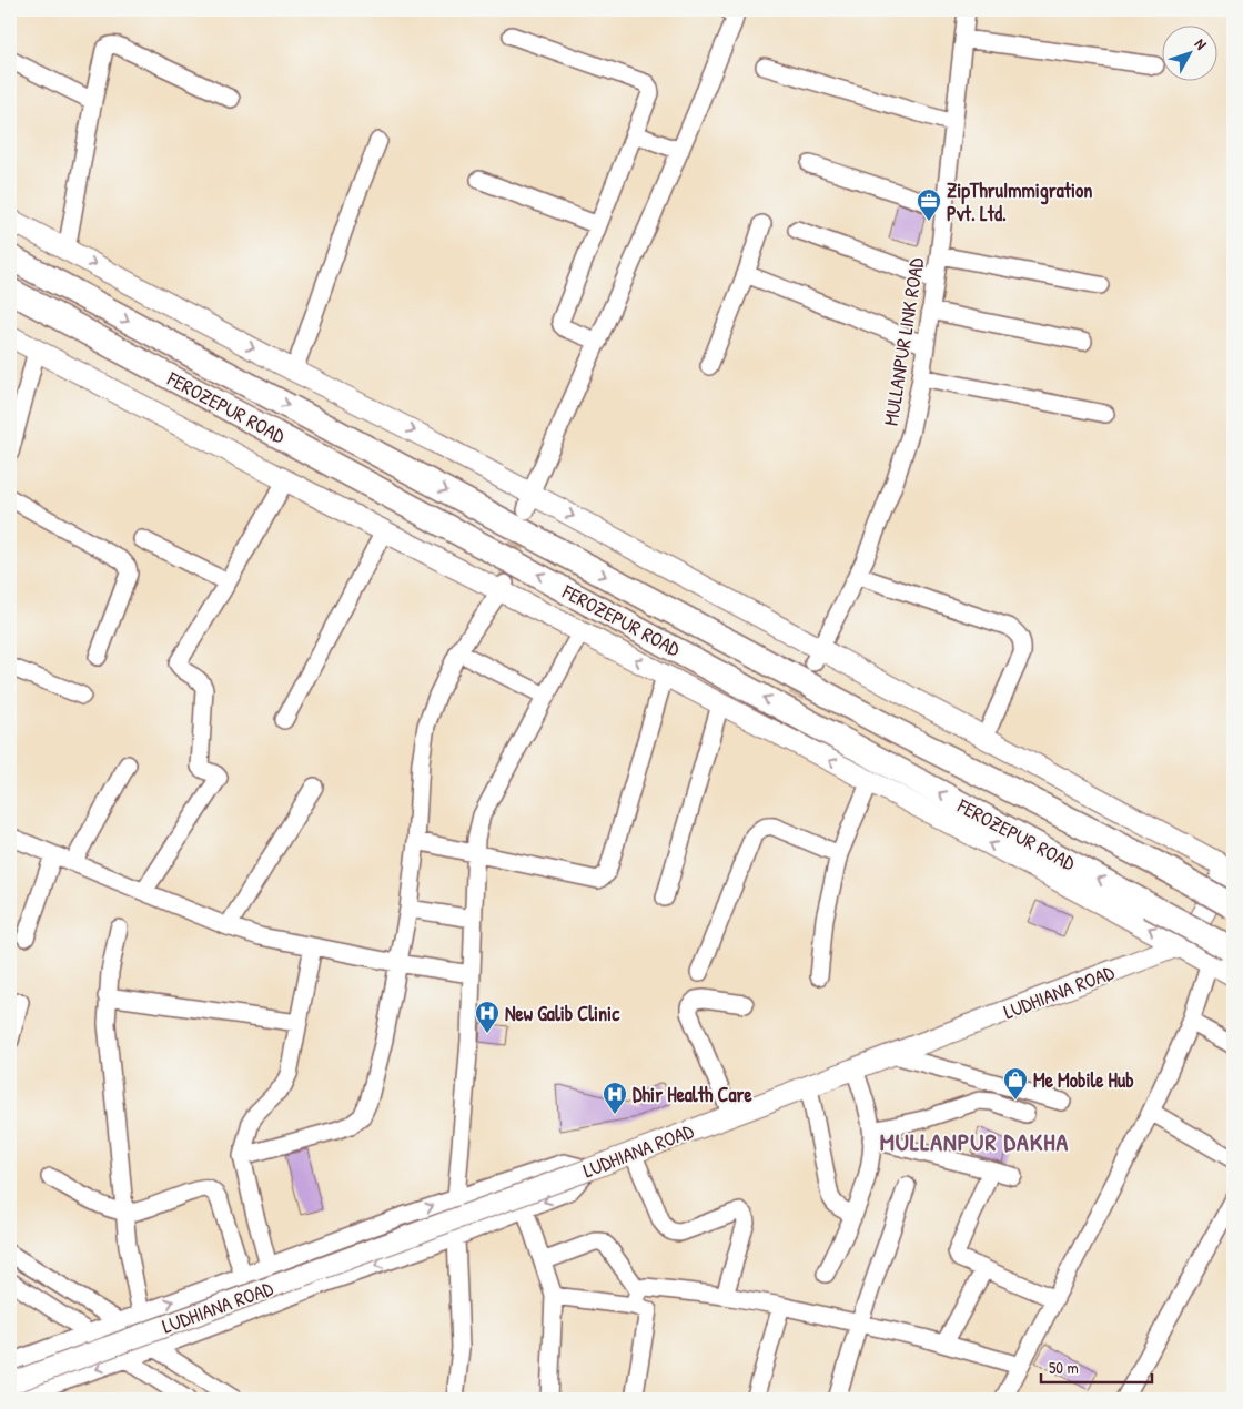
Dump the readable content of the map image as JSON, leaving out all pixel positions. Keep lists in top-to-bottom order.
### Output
{
  "streets": {
    "highway": ["FEROZEPUR ROAD"],
    "main road": ["LUDHIANA ROAD"],
    "street": ["MULLANPUR LINK ROAD"]
  },
  "districts": ["MULLANPUR DAKHA"],
  "places": {
    "office": ["ZipThruImmigration Pvt. Ltd."],
    "hospital": ["New Galib Clinic", "Dhir Health Care"],
    "shop": ["Me Mobile Hub"]
  },
  "scale_bar": "50 m",
  "north": "top right"
}
